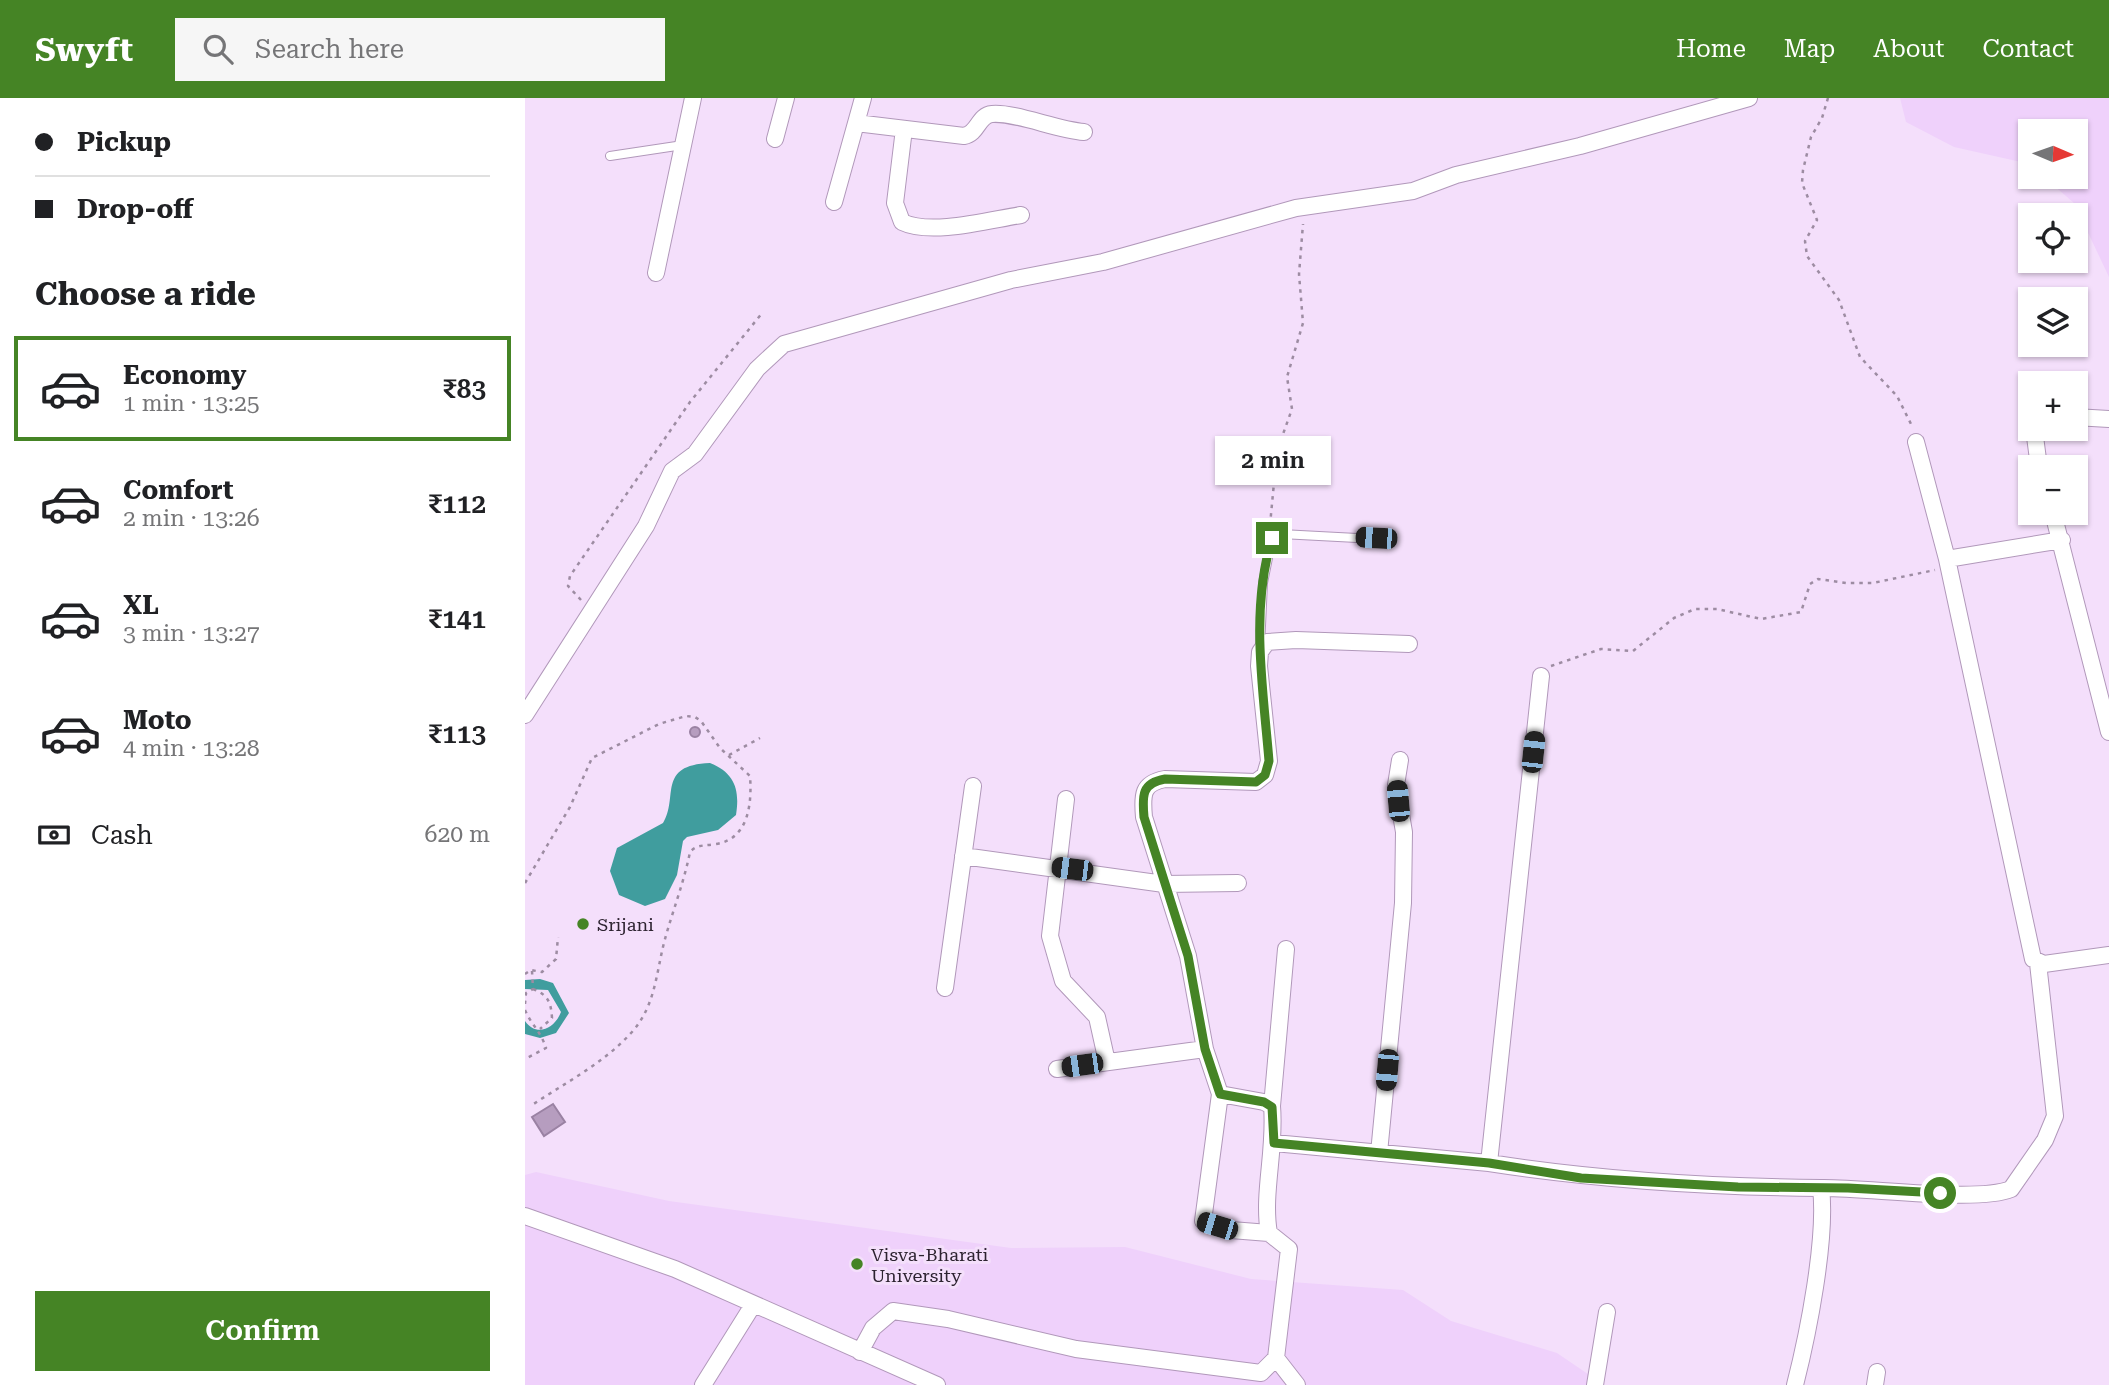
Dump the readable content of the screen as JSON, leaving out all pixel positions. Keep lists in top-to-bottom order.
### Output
{
  "places": ["Srijani", "Visva-Bharati University"],
  "north": "right",
  "page": {
    "header": "Swyft",
    "search": "Search here",
    "nav": [
      "Home",
      "Map",
      "About",
      "Contact"
    ],
    "banner": ["Pickup", "Drop-off"],
    "map_buttons": ["+", "−"],
    "heading": "Choose a ride",
    "list": [
      {
        "name": "Economy",
        "note": "1 min · 13:25",
        "value": "₹83"
      },
      {
        "name": "Comfort",
        "note": "2 min · 13:26",
        "value": "₹112"
      },
      {
        "name": "XL",
        "note": "3 min · 13:27",
        "value": "₹141"
      },
      {
        "name": "Moto",
        "note": "4 min · 13:28",
        "value": "₹113"
      }
    ],
    "bubble": "2 min",
    "pay": ["Cash", "620 m"],
    "buttons": "Confirm"
  }
}
